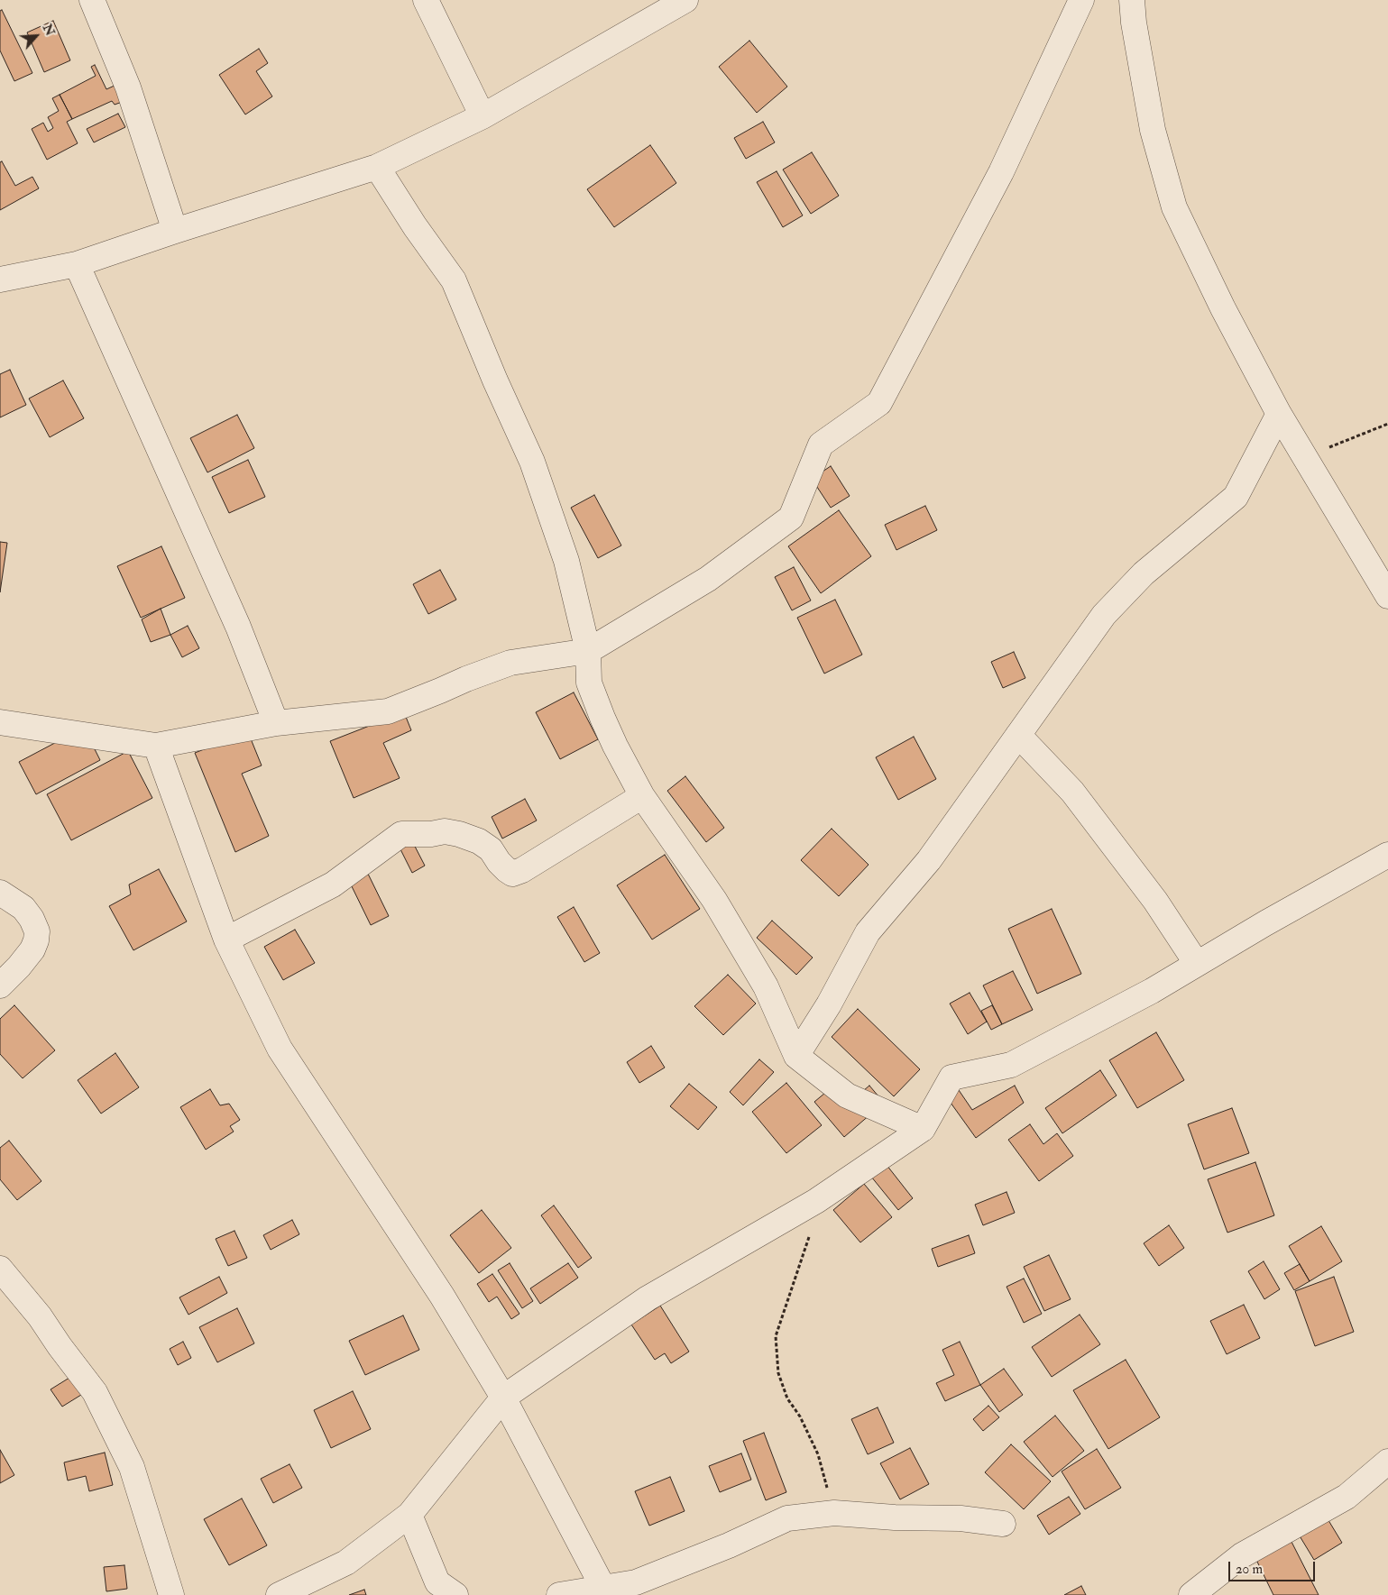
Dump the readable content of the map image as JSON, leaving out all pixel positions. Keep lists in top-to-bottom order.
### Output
{
  "scale_bar": "20 m",
  "north": "top right"
}
